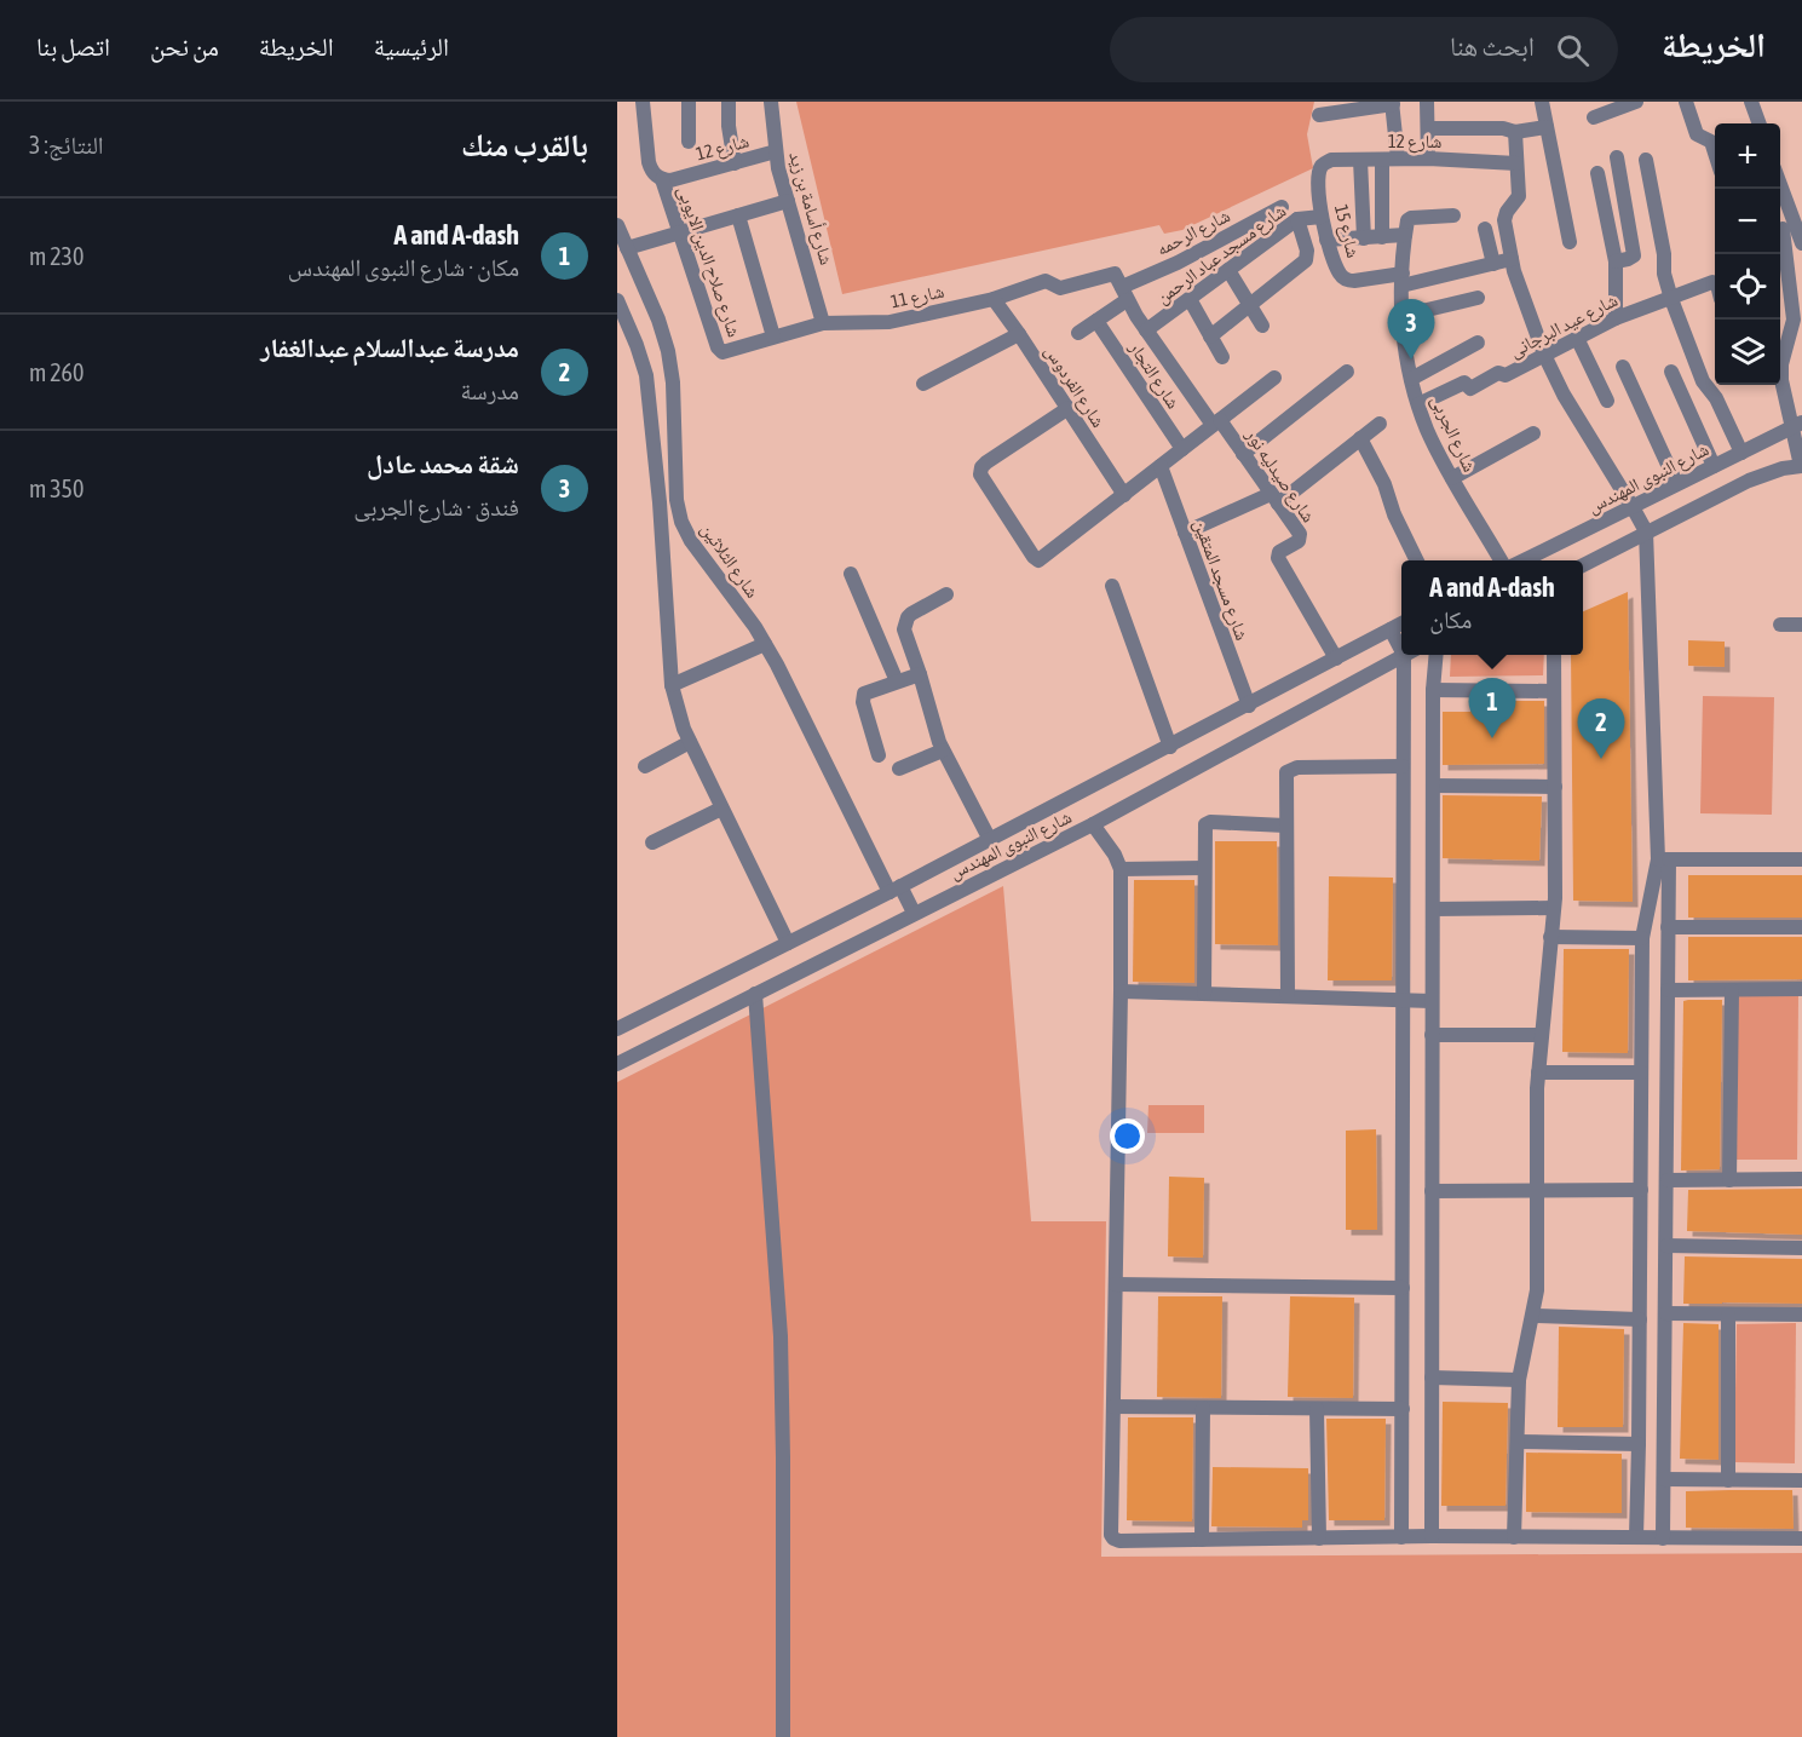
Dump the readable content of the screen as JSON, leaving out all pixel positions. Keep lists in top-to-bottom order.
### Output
{
  "streets": {
    "street": [
      "شارع 12",
      "شارع أسامة بن زيد",
      "شارع 15",
      "شارع الرحمه",
      "شارع مسجد عباد الرحمن",
      "شارع صلاح الدين الايوبى",
      "شارع 11",
      "شارع عيد البرجانى",
      "شارع التجار",
      "شارع الفردوس",
      "شارع الجربى",
      "شارع صيدليه نور",
      "شارع النبوى المهندس",
      "شارع الثلاثين",
      "شارع مسجد المتقين"
    ]
  },
  "crossings": [
    ["شارع 12", "شارع أسامة بن زيد"],
    ["شارع 12", "شارع 15"],
    ["شارع 12", "شارع صلاح الدين الايوبى"],
    ["شارع أسامة بن زيد", "شارع 11"],
    ["شارع 15", "شارع مسجد عباد الرحمن"],
    ["شارع 15", "شارع الجربى"],
    ["شارع الرحمه", "شارع 11"],
    ["شارع صلاح الدين الايوبى", "شارع 11"],
    ["شارع 11", "شارع الفردوس"],
    ["شارع عيد البرجانى", "شارع الجربى"],
    ["شارع صيدليه نور", "شارع النبوى المهندس"],
    ["شارع النبوى المهندس", "شارع الثلاثين"],
    ["شارع النبوى المهندس", "شارع مسجد المتقين"]
  ],
  "page": {
    "header": "الخريطة",
    "search": "ابحث هنا",
    "nav": [
      "الرئيسية",
      "الخريطة",
      "من نحن",
      "اتصل بنا"
    ],
    "heading": ["بالقرب منك", "النتائج: 3"],
    "map_buttons": ["+", "−"],
    "list": [
      {
        "mark": "1",
        "name": "A and A-dash",
        "note": "مكان · شارع النبوى المهندس",
        "value": "230 m"
      },
      {
        "mark": "2",
        "name": "مدرسة عبدالسلام عبدالغفار",
        "note": "مدرسة",
        "value": "260 m"
      },
      {
        "mark": "3",
        "name": "شقة محمد عادل",
        "note": "فندق · شارع الجربى",
        "value": "350 m"
      }
    ],
    "pins": ["3", "1", "2"],
    "popup": ["A and A-dash", "مكان"]
  }
}
